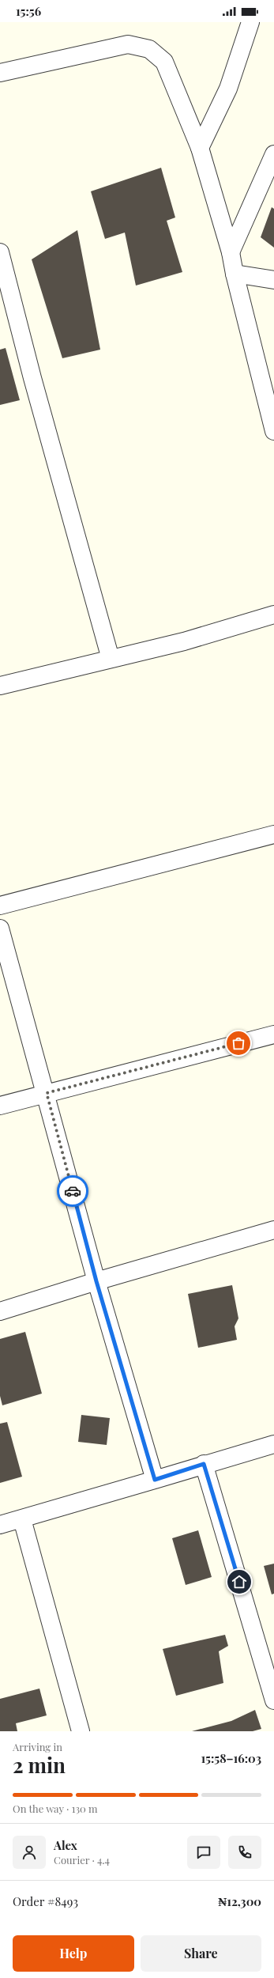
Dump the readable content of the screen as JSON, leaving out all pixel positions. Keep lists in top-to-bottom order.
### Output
{
  "page": {
    "status": "15:56",
    "heading": ["2 min", "Arriving in", "15:58–16:03"],
    "panel": [
      "Alex",
      "Courier · 4.4",
      "Order #8493",
      "₦12,300"
    ],
    "bar": "On the way · 130 m",
    "buttons": ["Help", "Share"]
  }
}
